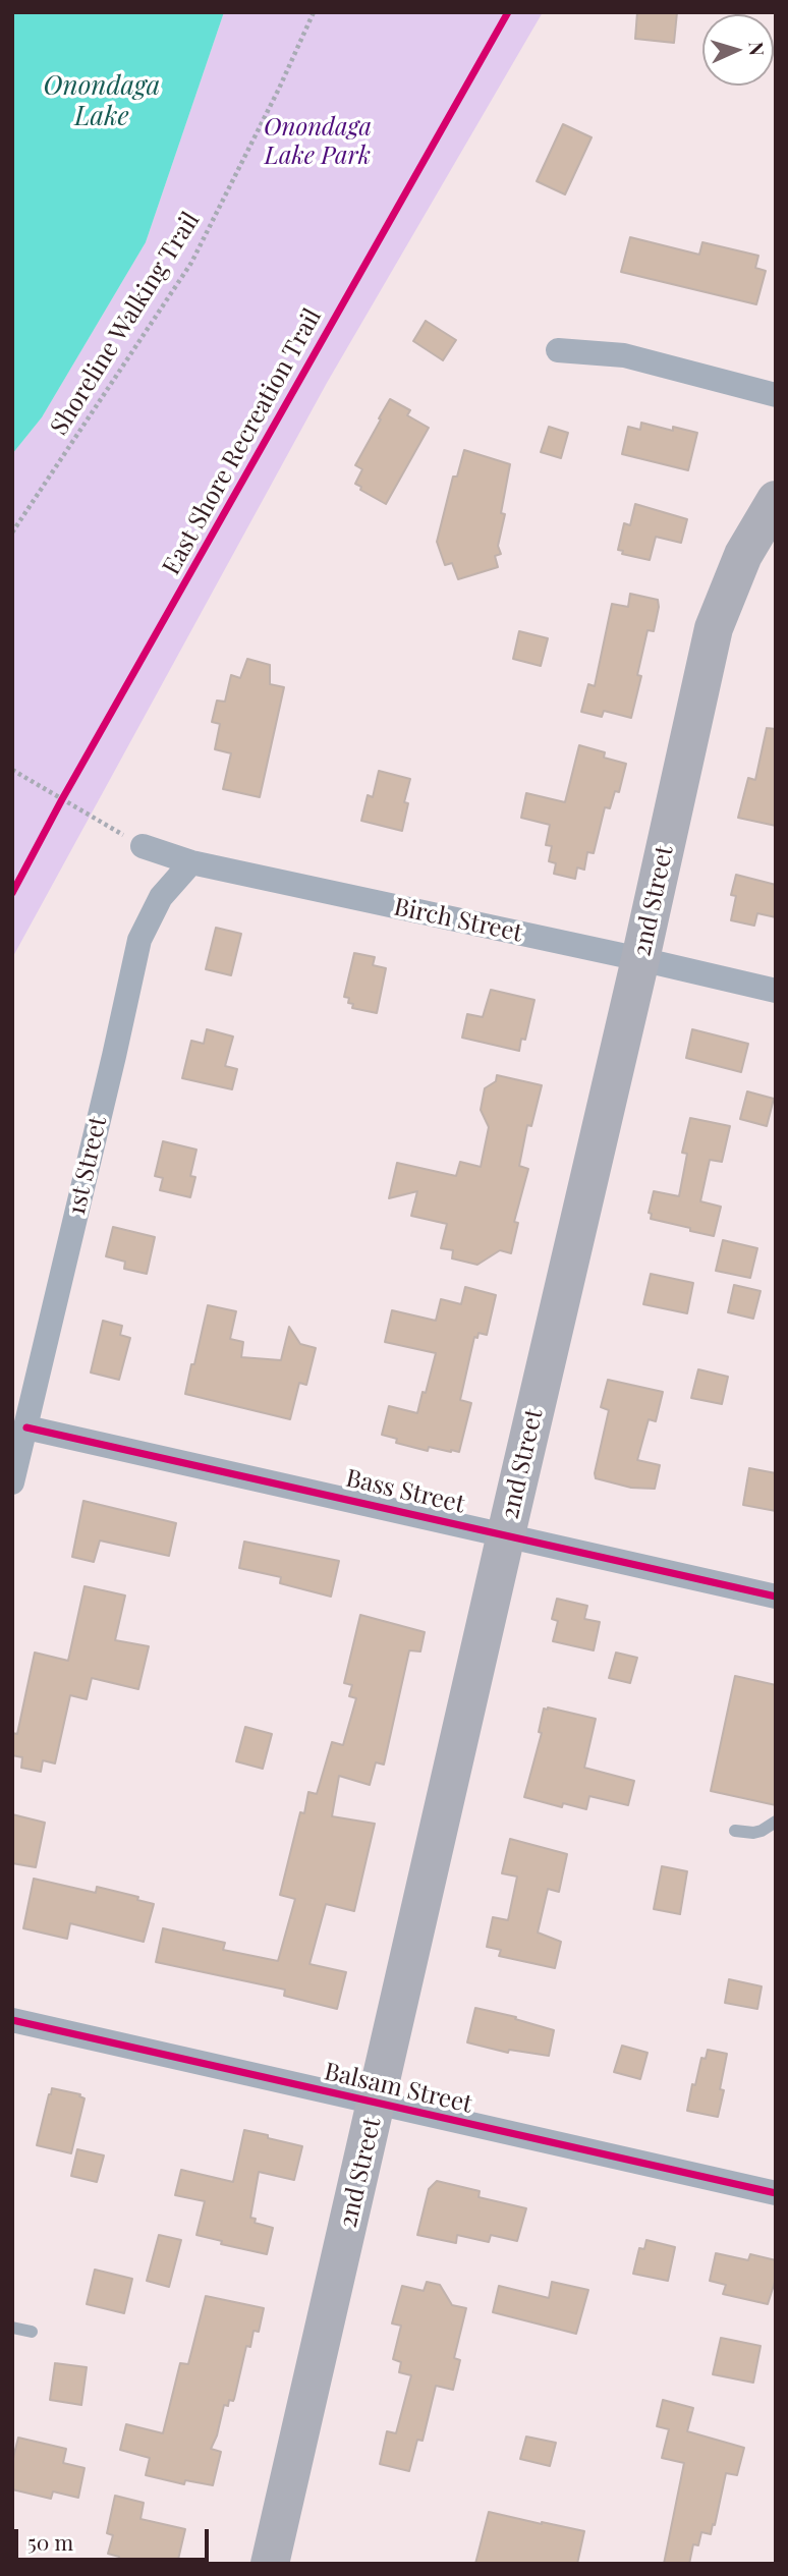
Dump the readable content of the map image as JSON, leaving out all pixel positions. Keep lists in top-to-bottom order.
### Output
{
  "streets": {
    "main road": ["2nd Street"],
    "street": [
      "Birch Street",
      "1st Street",
      "Bass Street",
      "Balsam Street"
    ],
    "path": ["Shoreline Walking Trail"],
    "cycle path": ["East Shore Recreation Trail"]
  },
  "crossings": [
    ["2nd Street", "Birch Street"],
    ["2nd Street", "Bass Street"],
    ["2nd Street", "Balsam Street"],
    ["Birch Street", "1st Street"],
    ["1st Street", "Bass Street"]
  ],
  "water": ["Onondaga Lake"],
  "parks": ["Onondaga Lake Park"],
  "scale_bar": "50 m",
  "north": "right"
}
